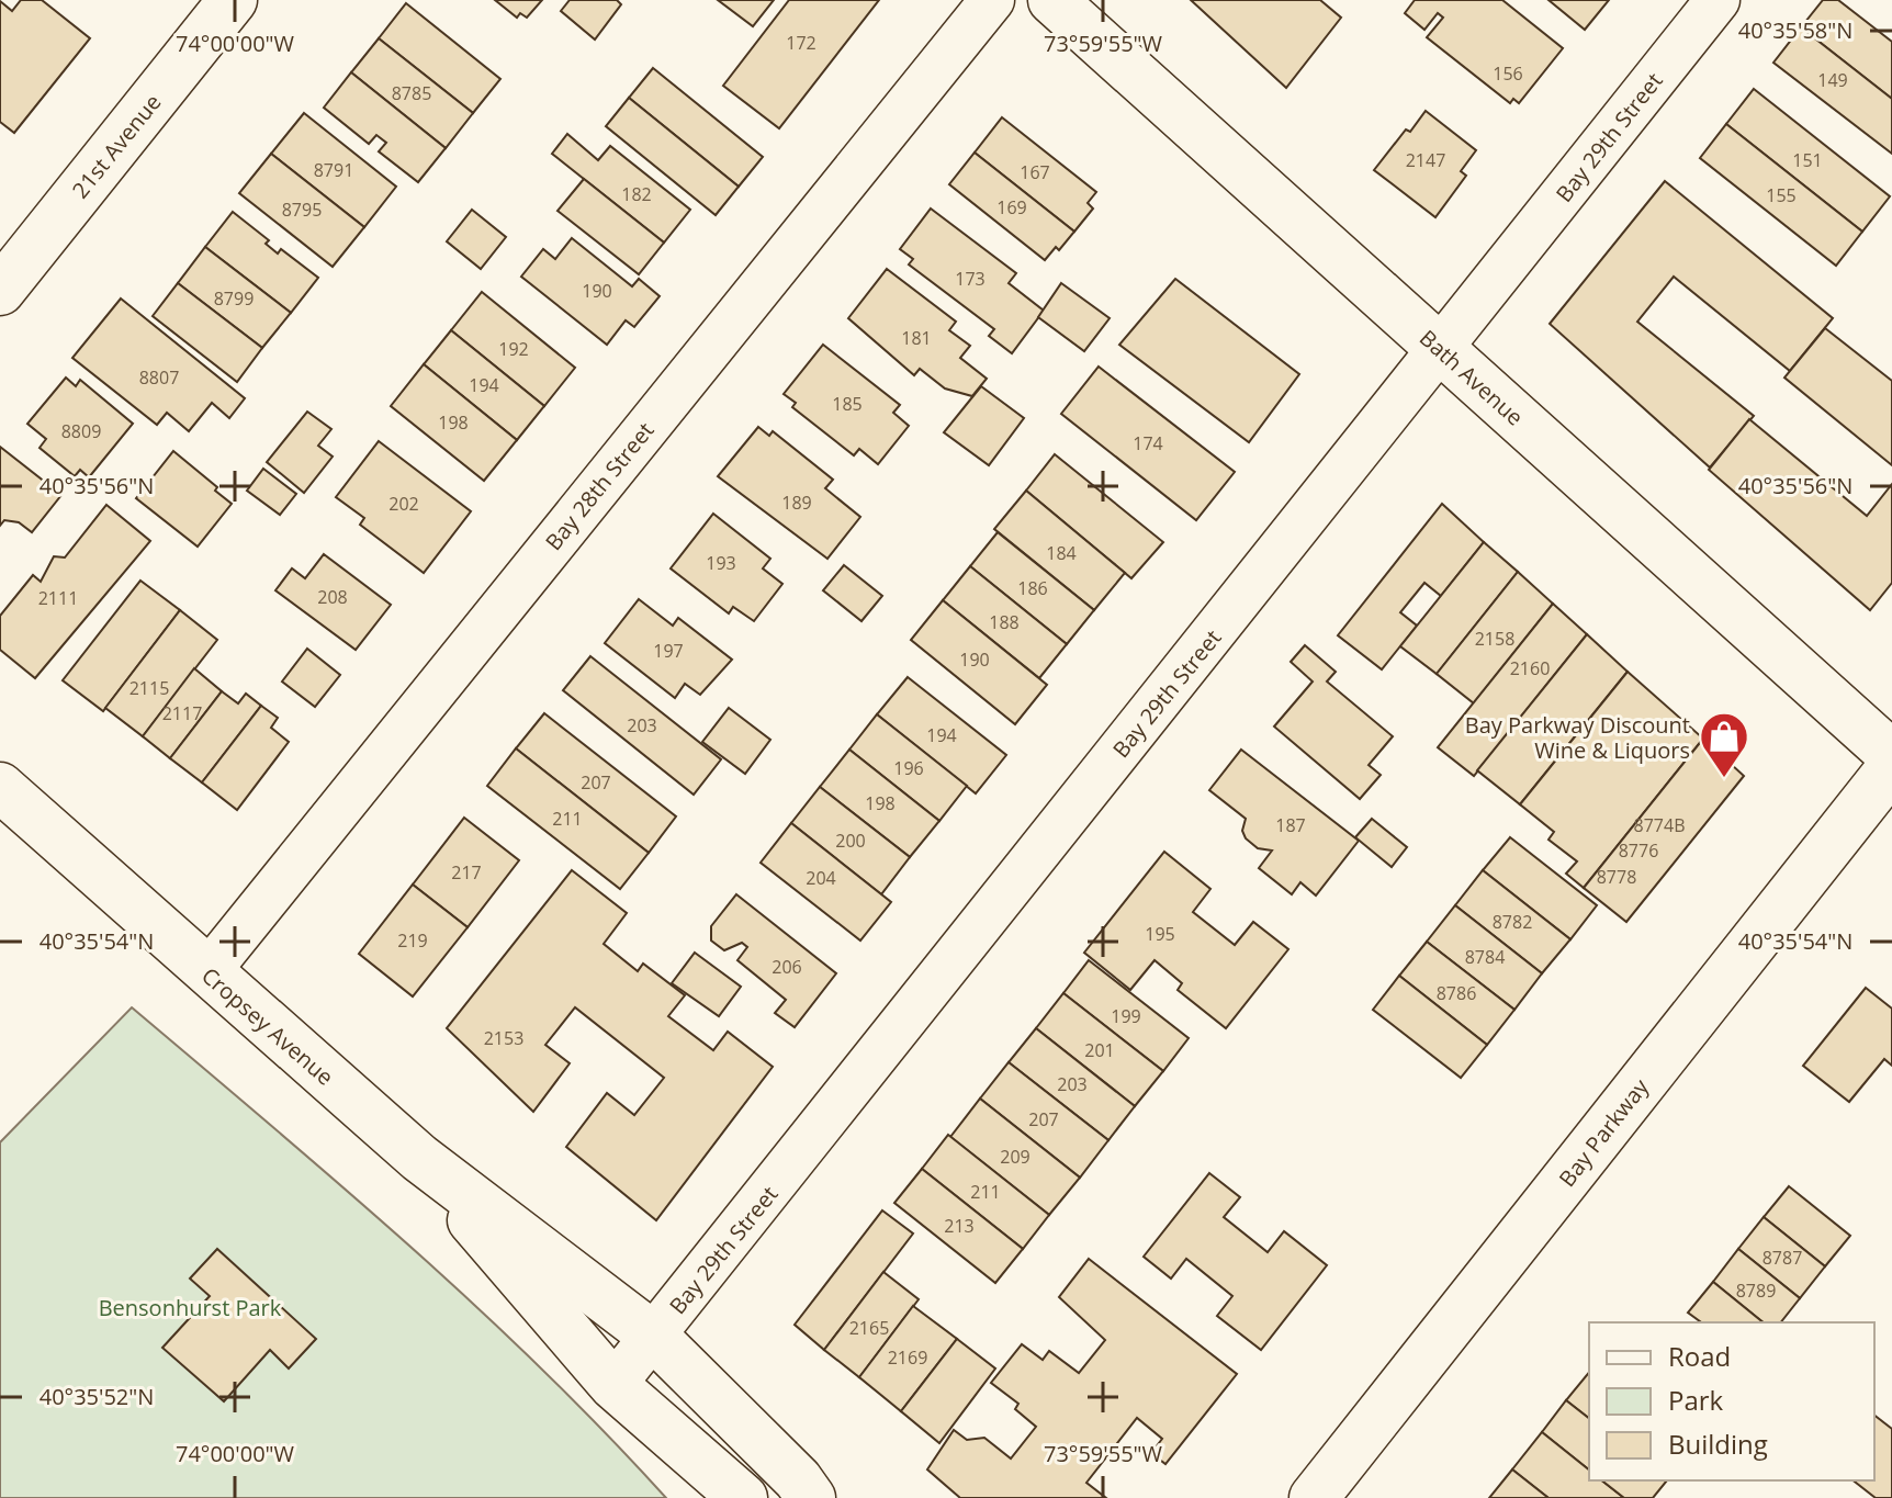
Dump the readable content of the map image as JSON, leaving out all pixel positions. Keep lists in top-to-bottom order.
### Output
{
  "streets": {
    "main road": [
      "21st Avenue",
      "Bath Avenue",
      "Cropsey Avenue",
      "Bay Parkway"
    ],
    "street": ["Bay 29th Street", "Bay 28th Street"]
  },
  "crossings": [
    ["Bay 29th Street", "Bath Avenue"],
    ["Bay 29th Street", "Cropsey Avenue"],
    ["Bay 28th Street", "Cropsey Avenue"]
  ],
  "parks": ["Bensonhurst Park"],
  "places": {
    "shop": ["Bay Parkway Discount Wine & Liquors"]
  },
  "house_numbers": [
    "172",
    "156",
    "149",
    "8785",
    "2147",
    "151",
    "8791",
    "167",
    "182",
    "155",
    "169",
    "8795",
    "173",
    "190",
    "8799",
    "181",
    "192",
    "8807",
    "194",
    "185",
    "198",
    "8809",
    "174",
    "189",
    "202",
    "184",
    "193",
    "186",
    "208",
    "2111",
    "188",
    "2158",
    "197",
    "190",
    "2160",
    "2115",
    "2117",
    "203",
    "194",
    "196",
    "207",
    "198",
    "211",
    "187",
    "8774B",
    "200",
    "8776",
    "217",
    "8778",
    "204",
    "8782",
    "195",
    "219",
    "8784",
    "206",
    "8786",
    "199",
    "2153",
    "201",
    "203",
    "207",
    "209",
    "211",
    "213",
    "8787",
    "8789",
    "2165",
    "2169"
  ],
  "legend": ["Road", "Park", "Building"],
  "coordinates": [
    "40°35'58\"N",
    "74°00'00\"W",
    "73°59'55\"W",
    "40°35'56\"N",
    "40°35'54\"N",
    "40°35'52\"N"
  ]
}
